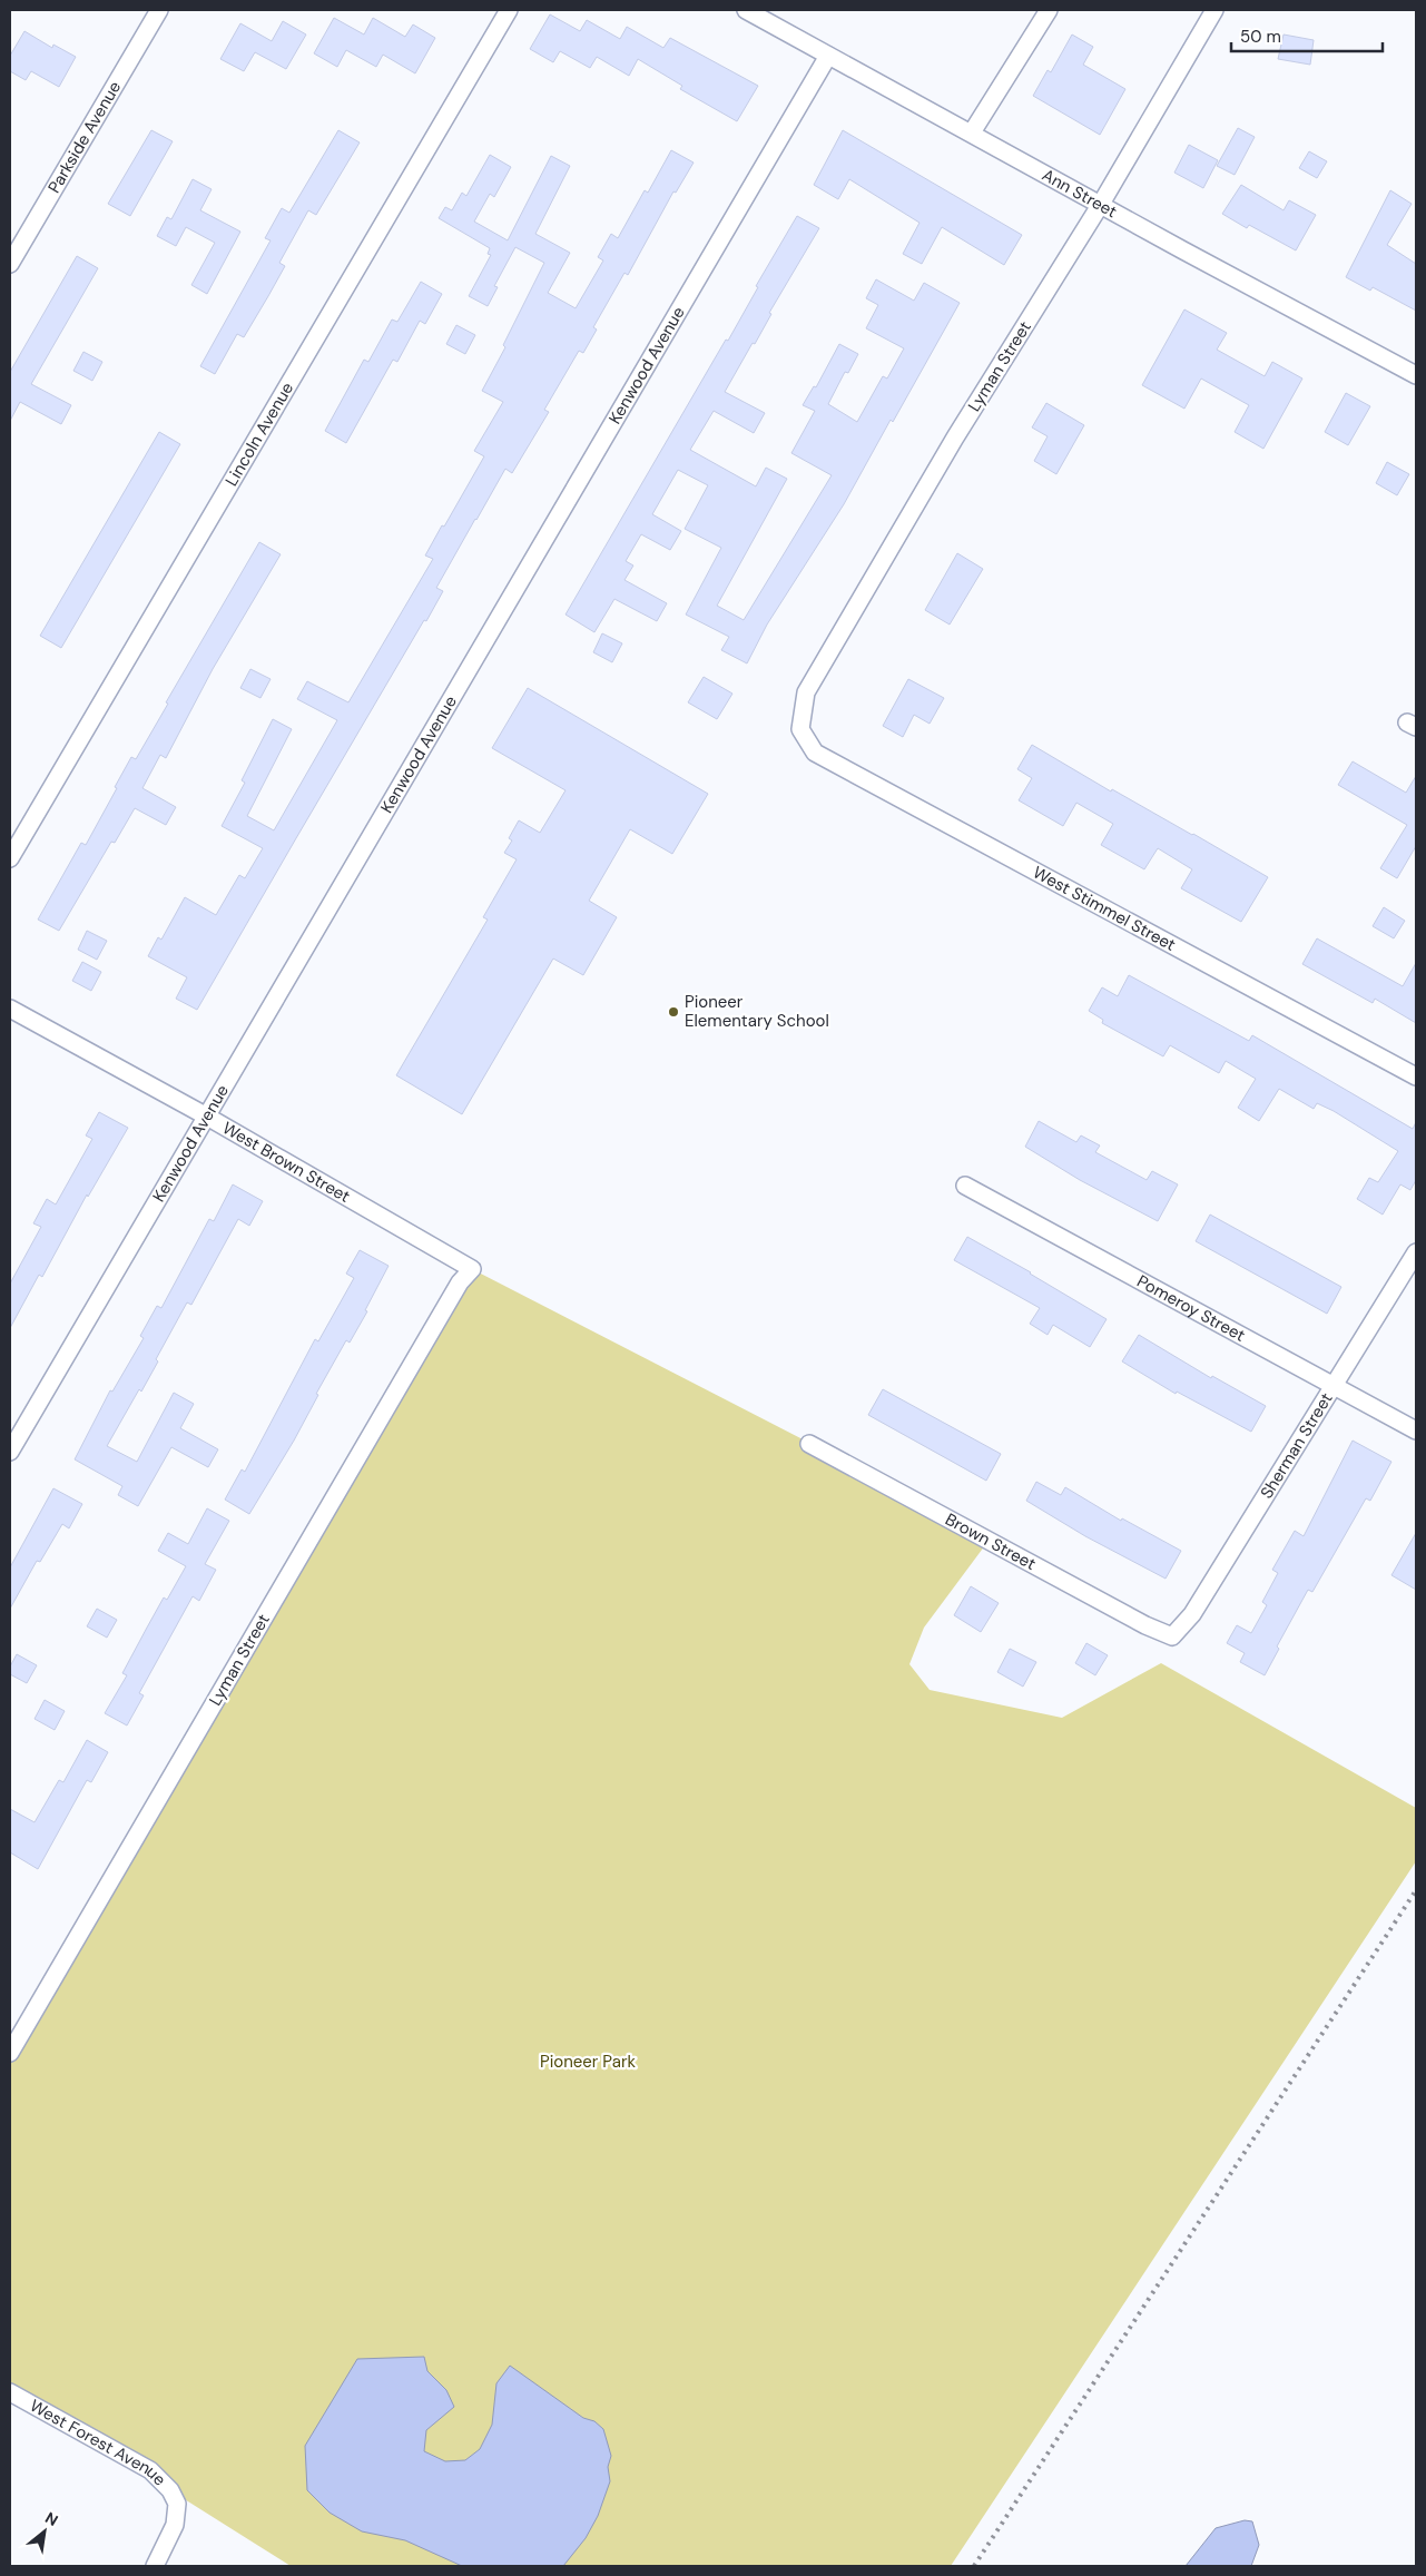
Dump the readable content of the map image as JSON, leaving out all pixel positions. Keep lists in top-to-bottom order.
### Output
{
  "streets": {
    "street": [
      "Parkside Avenue",
      "Ann Street",
      "Kenwood Avenue",
      "Lyman Street",
      "Lincoln Avenue",
      "West Stimmel Street",
      "West Brown Street",
      "Pomeroy Street",
      "Sherman Street",
      "Brown Street",
      "West Forest Avenue"
    ]
  },
  "crossings": [
    ["Ann Street", "Kenwood Avenue"],
    ["Ann Street", "Lyman Street"],
    ["Kenwood Avenue", "West Brown Street"],
    ["Lyman Street", "West Stimmel Street"],
    ["Lyman Street", "West Brown Street"],
    ["Pomeroy Street", "Sherman Street"],
    ["Sherman Street", "Brown Street"]
  ],
  "parks": ["Pioneer Park"],
  "places": ["Pioneer Elementary School"],
  "scale_bar": "50 m",
  "north": "top right"
}
